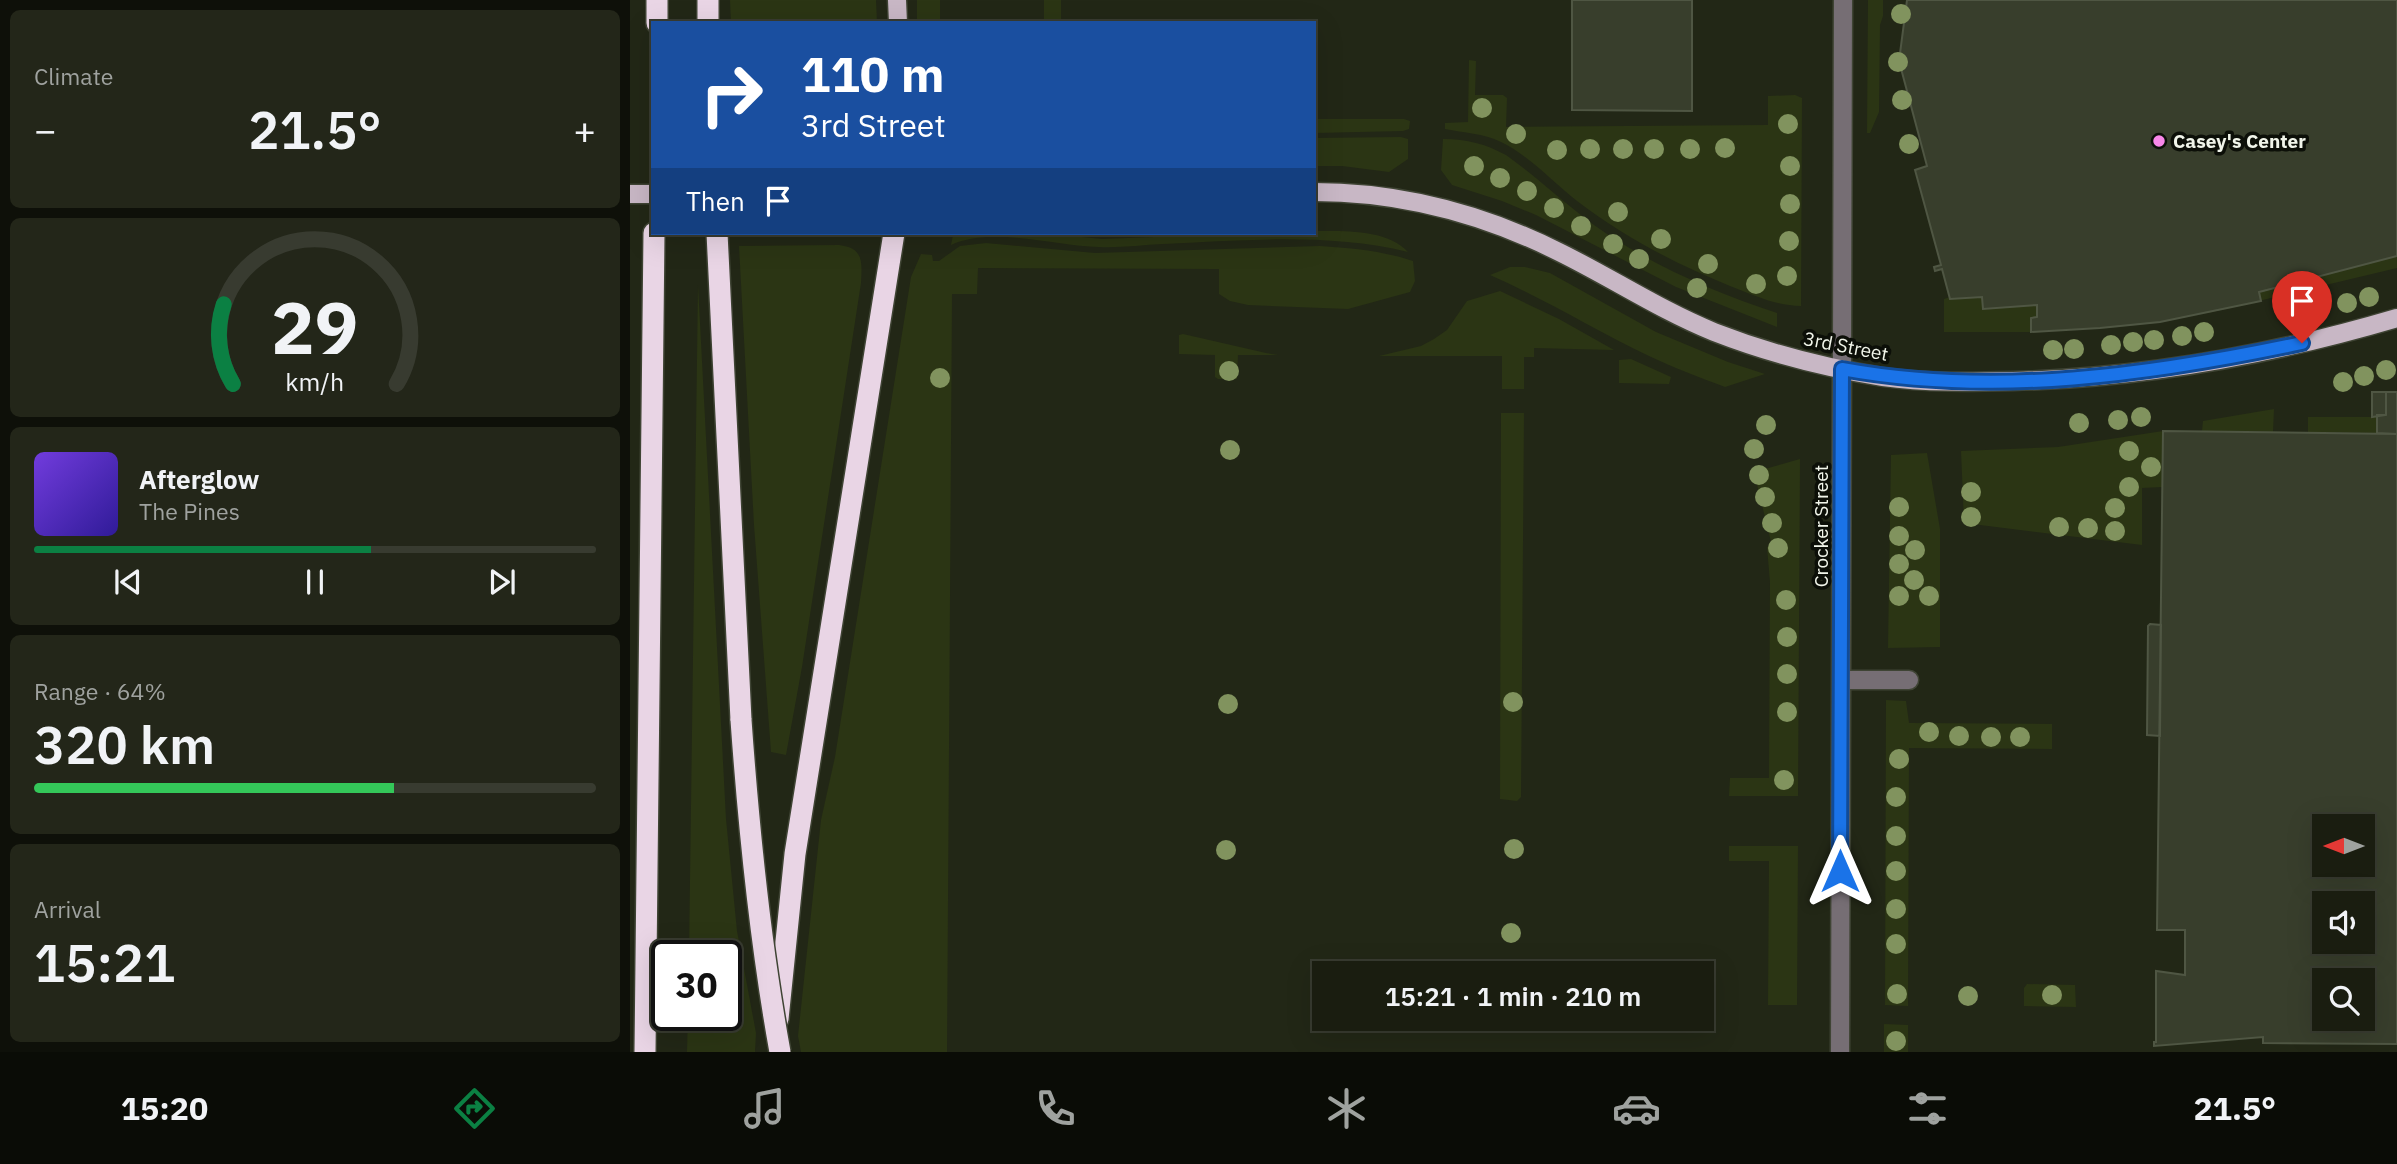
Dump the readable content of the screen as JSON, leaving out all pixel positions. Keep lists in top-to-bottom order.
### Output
{
  "streets": {
    "main road": ["3rd Street"],
    "street": ["Crocker Street"]
  },
  "crossings": [
    ["3rd Street", "Crocker Street"]
  ],
  "places": ["Casey's Center"],
  "north": "left",
  "page": {
    "tile": [
      "Climate",
      ["Range · 64%", "320 km"],
      ["Arrival", "15:21"]
    ],
    "turn": ["110 m", "3rd Street"],
    "heat": ["−", "21.5°", "+"],
    "then": "Then",
    "song": ["Afterglow", "The Pines"],
    "limit": "30",
    "trip": "15:21 · 1 min · 210 m",
    "tabs": ["15:20", "21.5°"],
    "gauge": ["29", "km/h"]
  }
}
